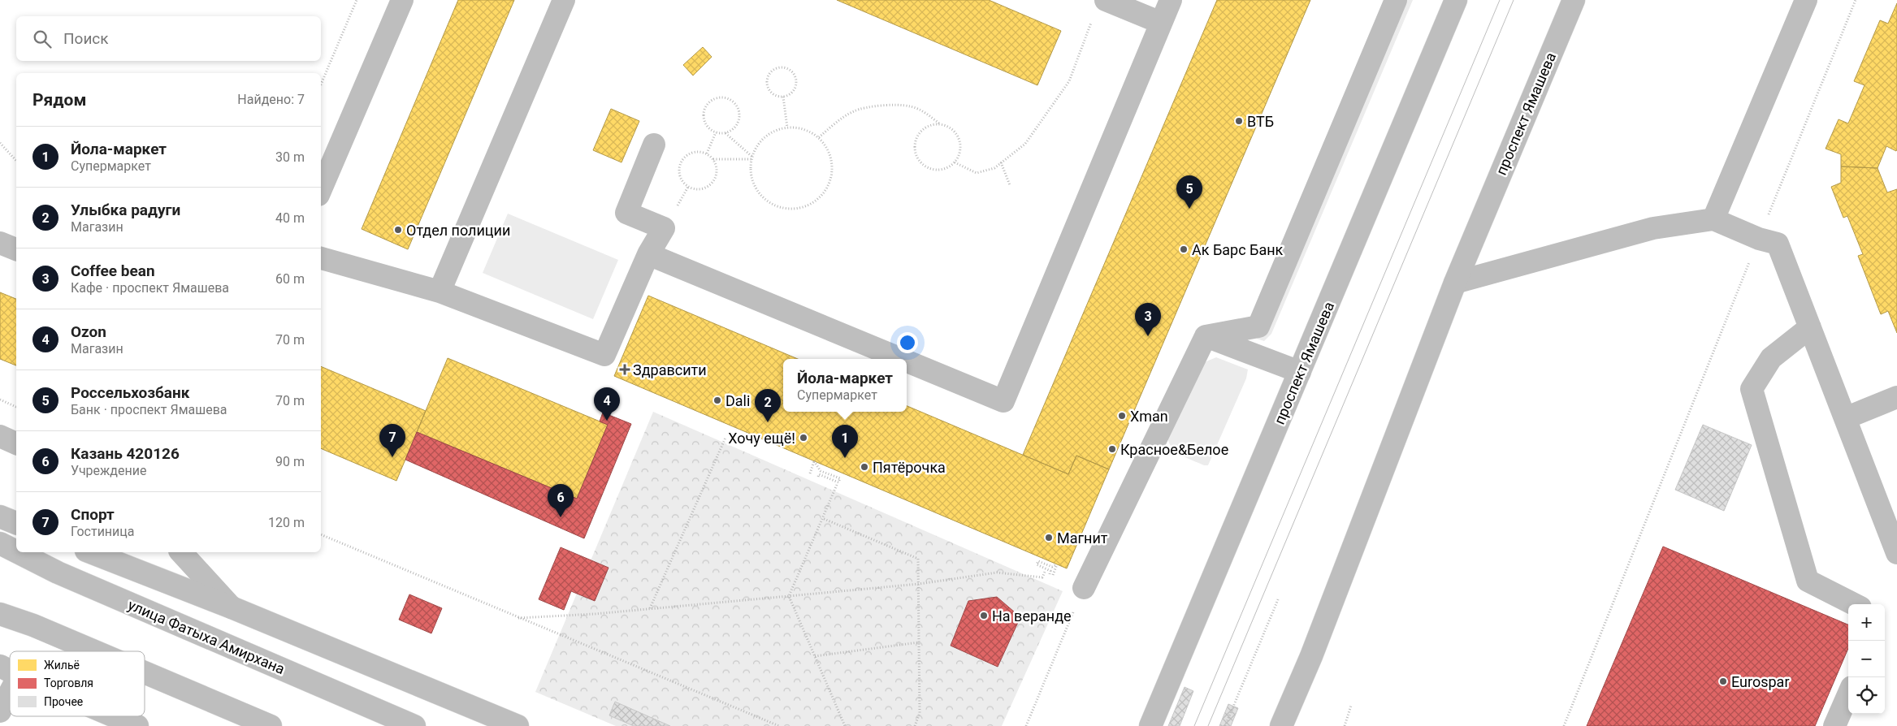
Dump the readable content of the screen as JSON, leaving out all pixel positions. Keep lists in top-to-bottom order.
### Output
{
  "streets": {
    "main road": ["проспект Ямашева", "улица Фатыха Амирхана"]
  },
  "places": {
    "other": [
      "ВТБ",
      "Отдел полиции",
      "Ак Барс Банк",
      "Dali",
      "Xman",
      "Хочу ещё!",
      "Красное&Белое",
      "Пятёрочка",
      "Магнит",
      "На веранде",
      "Eurospar"
    ],
    "health": ["Здравсити"]
  },
  "legend": ["Жильё", "Торговля", "Прочее"],
  "page": {
    "search": "Поиск",
    "heading": ["Рядом", "Найдено: 7"],
    "list": [
      {
        "mark": "1",
        "name": "Йола-маркет",
        "note": "Супермаркет",
        "value": "30 m"
      },
      {
        "mark": "2",
        "name": "Улыбка радуги",
        "note": "Магазин",
        "value": "40 m"
      },
      {
        "mark": "3",
        "name": "Coffee bean",
        "note": "Кафе · проспект Ямашева",
        "value": "60 m"
      },
      {
        "mark": "4",
        "name": "Ozon",
        "note": "Магазин",
        "value": "70 m"
      },
      {
        "mark": "5",
        "name": "Россельхозбанк",
        "note": "Банк · проспект Ямашева",
        "value": "70 m"
      },
      {
        "mark": "6",
        "name": "Казань 420126",
        "note": "Учреждение",
        "value": "90 m"
      },
      {
        "mark": "7",
        "name": "Спорт",
        "note": "Гостиница",
        "value": "120 m"
      }
    ],
    "pins": [
      "5",
      "3",
      "4",
      "2",
      "7",
      "1",
      "6"
    ],
    "popup": ["Йола-маркет", "Супермаркет"],
    "map_buttons": ["+", "−"]
  }
}
